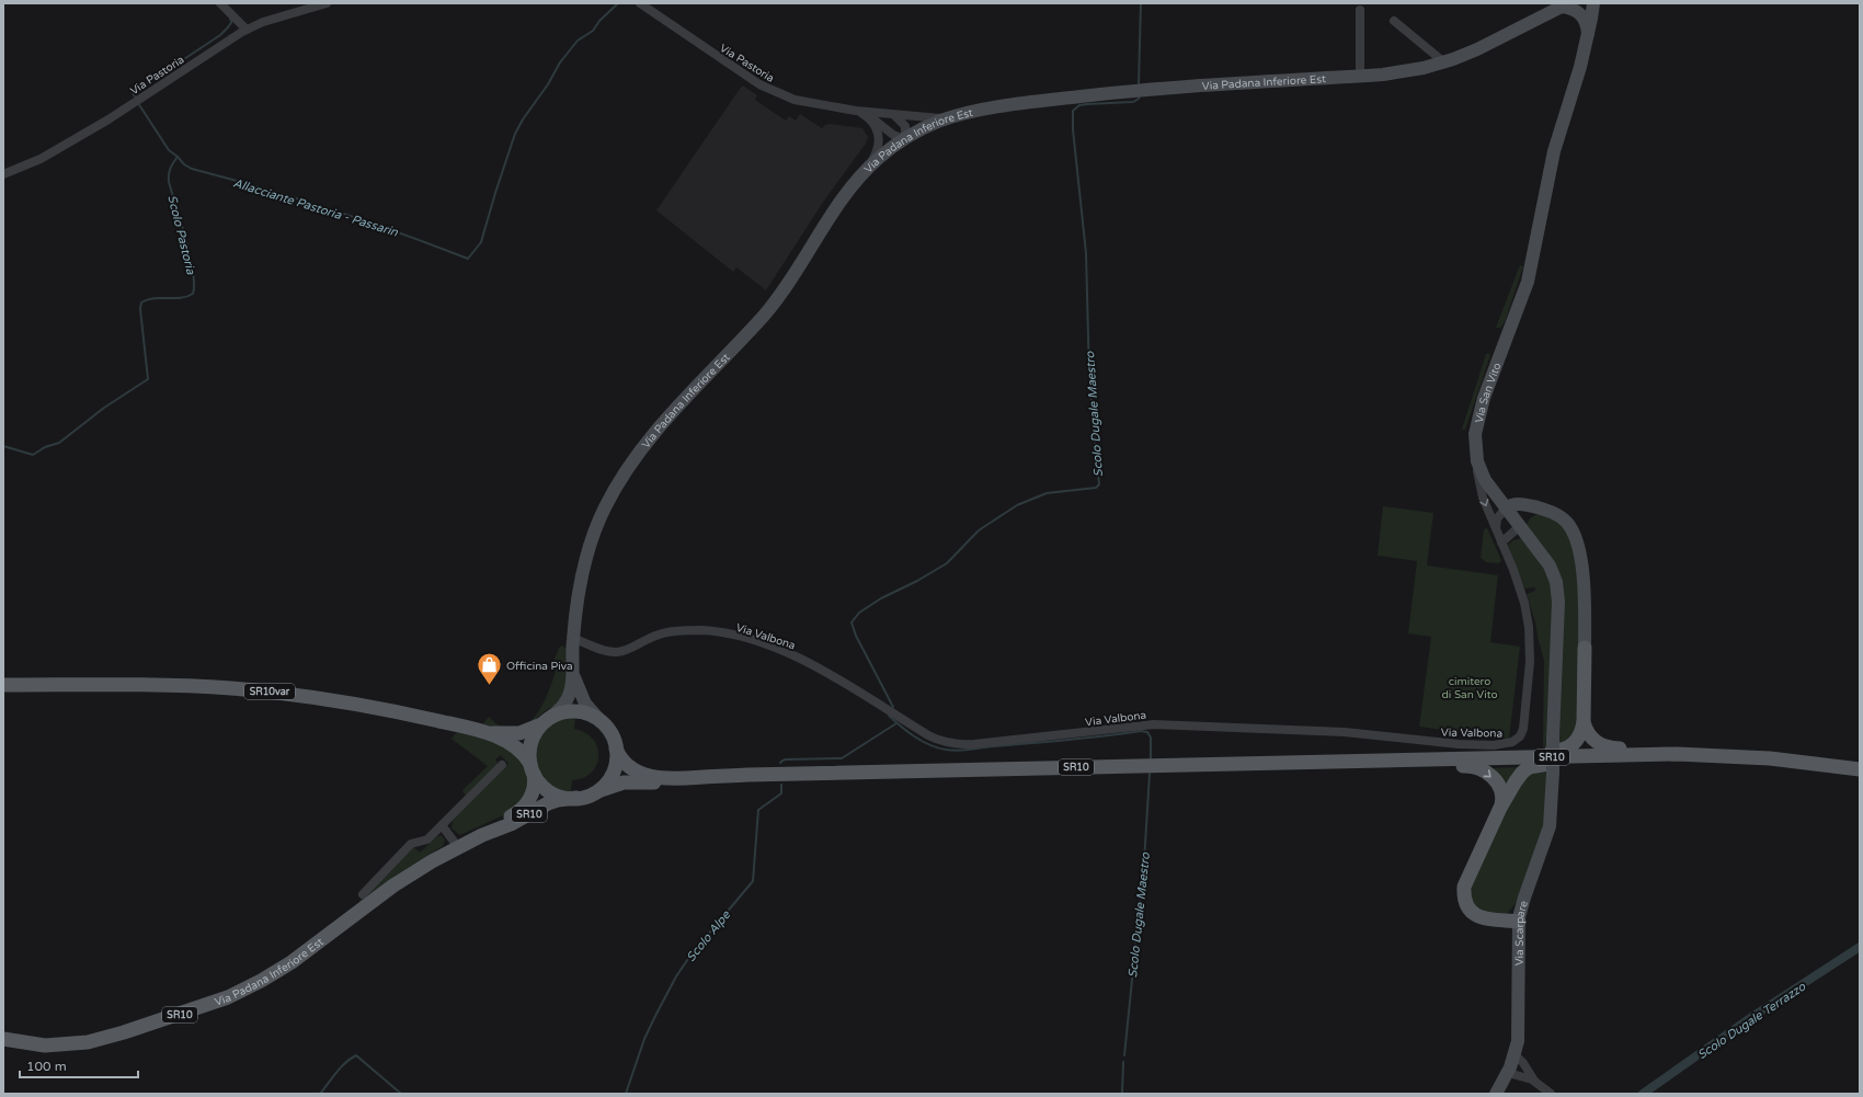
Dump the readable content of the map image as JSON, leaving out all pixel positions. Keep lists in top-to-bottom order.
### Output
{
  "streets": {
    "main road": ["Via Padana Inferiore Est", "SR10var", "SR10"],
    "street": [
      "Via Pastoria",
      "Via San Vito",
      "Via Valbona",
      "Via Scarpare"
    ]
  },
  "crossings": [
    ["Via Pastoria", "Via Padana Inferiore Est"],
    ["Via Padana Inferiore Est", "Via Valbona"],
    ["Via Padana Inferiore Est", "SR10var"],
    ["Via Padana Inferiore Est", "SR10"],
    ["Via San Vito", "Via Valbona"],
    ["Via San Vito", "Via Scarpare"],
    ["SR10var", "SR10"]
  ],
  "water": [
    "Allacciante Pastoria - Passarin",
    "Scolo Pastoria",
    "Scolo Dugale Maestro",
    "Scolo Alpe",
    "Scolo Dugale Terrazzo"
  ],
  "parks": ["cimitero di San Vito"],
  "places": {
    "shop": ["Officina Piva"]
  },
  "scale_bar": "100 m"
}
